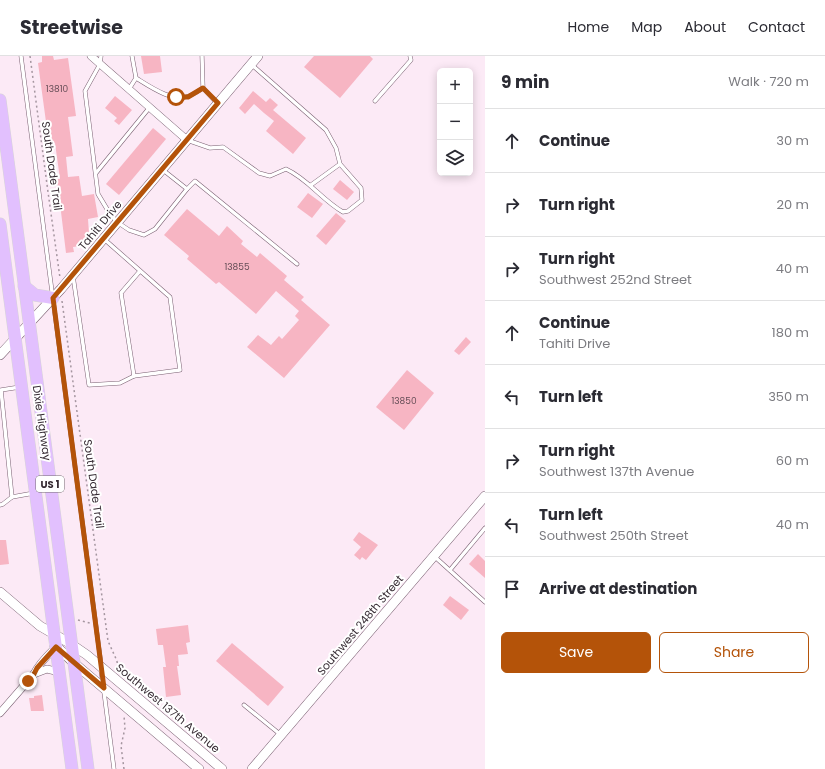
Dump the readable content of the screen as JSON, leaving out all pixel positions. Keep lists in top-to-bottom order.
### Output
{
  "streets": {
    "highway": ["Dixie Highway", "US 1"],
    "street": ["Tahiti Drive", "Southwest 248th Street", "Southwest 137th Avenue"],
    "path": ["South Dade Trail"]
  },
  "crossings": [
    ["South Dade Trail", "Tahiti Drive"],
    ["Tahiti Drive", "Dixie Highway"],
    ["Dixie Highway", "Southwest 137th Avenue"]
  ],
  "house_numbers": ["13810", "13855", "13850"],
  "page": {
    "header": "Streetwise",
    "nav": [
      "Home",
      "Map",
      "About",
      "Contact"
    ],
    "heading": ["9 min", "Walk · 720 m"],
    "map_buttons": ["+", "−"],
    "list": [
      ["Continue", "30 m"],
      ["Turn right", "20 m"],
      ["Turn right", "Southwest 252nd Street", "40 m"],
      ["Continue", "Tahiti Drive", "180 m"],
      ["Turn left", "350 m"],
      ["Turn right", "Southwest 137th Avenue", "60 m"],
      ["Turn left", "Southwest 250th Street", "40 m"],
      "Arrive at destination"
    ],
    "buttons": ["Save", "Share"]
  }
}
